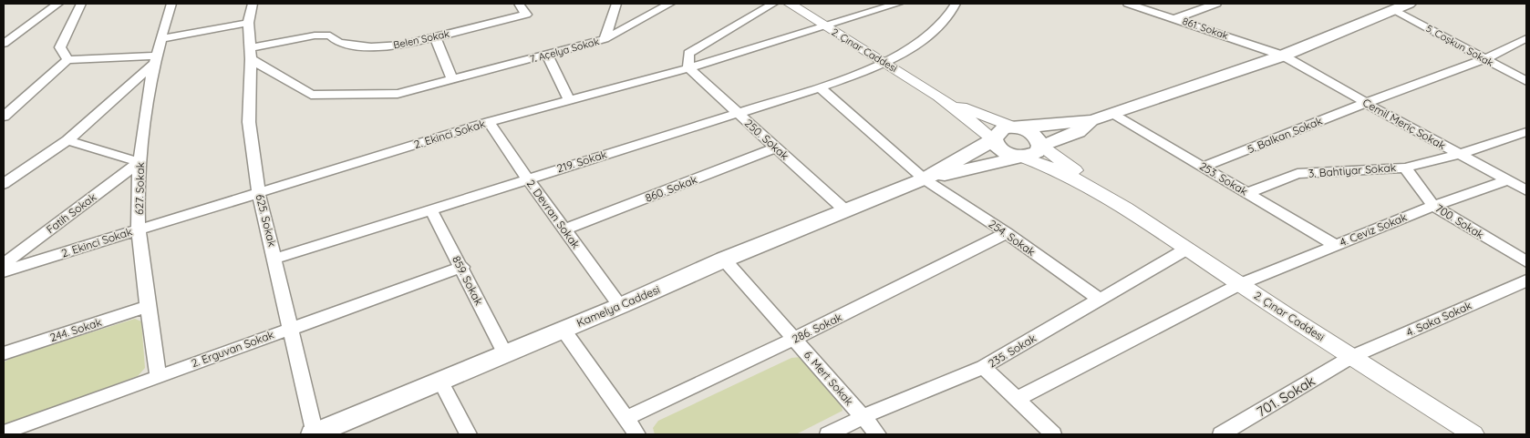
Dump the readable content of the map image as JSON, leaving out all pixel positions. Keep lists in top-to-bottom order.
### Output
{
  "streets": {
    "main road": ["Kamelya Caddesi"],
    "street": [
      "861. Sokak",
      "Belen Sokak",
      "5. Coşkun Sokak",
      "7. Açelya Sokak",
      "2. Çınar Caddesi",
      "Cemil Meriç Sokak",
      "2. Ekinci Sokak",
      "5. Balkan Sokak",
      "250. Sokak",
      "219. Sokak",
      "3. Bahtiyar Sokak",
      "253. Sokak",
      "627. Sokak",
      "860. Sokak",
      "Fatih Sokak",
      "2. Devran Sokak",
      "625. Sokak",
      "700. Sokak",
      "4. Ceviz Sokak",
      "254. Sokak",
      "859. Sokak",
      "4. Saka Sokak",
      "286. Sokak",
      "244. Sokak",
      "2. Erguvan Sokak",
      "235. Sokak",
      "6. Mert Sokak",
      "701. Sokak"
    ]
  },
  "crossings": [
    ["861. Sokak", "Cemil Meriç Sokak"],
    ["Belen Sokak", "7. Açelya Sokak"],
    ["Belen Sokak", "625. Sokak"],
    ["5. Coşkun Sokak", "5. Balkan Sokak"],
    ["7. Açelya Sokak", "625. Sokak"],
    ["2. Çınar Caddesi", "2. Ekinci Sokak"],
    ["2. Çınar Caddesi", "219. Sokak"],
    ["2. Çınar Caddesi", "4. Ceviz Sokak"],
    ["2. Çınar Caddesi", "4. Saka Sokak"],
    ["2. Çınar Caddesi", "235. Sokak"],
    ["2. Çınar Caddesi", "701. Sokak"],
    ["Cemil Meriç Sokak", "5. Balkan Sokak"],
    ["Cemil Meriç Sokak", "3. Bahtiyar Sokak"],
    ["Cemil Meriç Sokak", "4. Ceviz Sokak"],
    ["2. Ekinci Sokak", "250. Sokak"],
    ["2. Ekinci Sokak", "627. Sokak"],
    ["2. Ekinci Sokak", "2. Devran Sokak"],
    ["2. Ekinci Sokak", "625. Sokak"],
    ["5. Balkan Sokak", "253. Sokak"],
    ["250. Sokak", "219. Sokak"],
    ["250. Sokak", "860. Sokak"],
    ["250. Sokak", "Kamelya Caddesi"],
    ["219. Sokak", "2. Devran Sokak"],
    ["219. Sokak", "625. Sokak"],
    ["219. Sokak", "254. Sokak"],
    ["219. Sokak", "859. Sokak"],
    ["3. Bahtiyar Sokak", "253. Sokak"],
    ["3. Bahtiyar Sokak", "700. Sokak"],
    ["253. Sokak", "4. Ceviz Sokak"],
    ["627. Sokak", "Fatih Sokak"],
    ["627. Sokak", "244. Sokak"],
    ["627. Sokak", "2. Erguvan Sokak"],
    ["860. Sokak", "2. Devran Sokak"],
    ["2. Devran Sokak", "Kamelya Caddesi"],
    ["625. Sokak", "Kamelya Caddesi"],
    ["625. Sokak", "2. Erguvan Sokak"],
    ["700. Sokak", "4. Ceviz Sokak"],
    ["254. Sokak", "Kamelya Caddesi"],
    ["254. Sokak", "286. Sokak"],
    ["254. Sokak", "235. Sokak"],
    ["859. Sokak", "Kamelya Caddesi"],
    ["859. Sokak", "2. Erguvan Sokak"],
    ["Kamelya Caddesi", "6. Mert Sokak"],
    ["4. Saka Sokak", "701. Sokak"],
    ["286. Sokak", "6. Mert Sokak"],
    ["235. Sokak", "6. Mert Sokak"]
  ]
}
